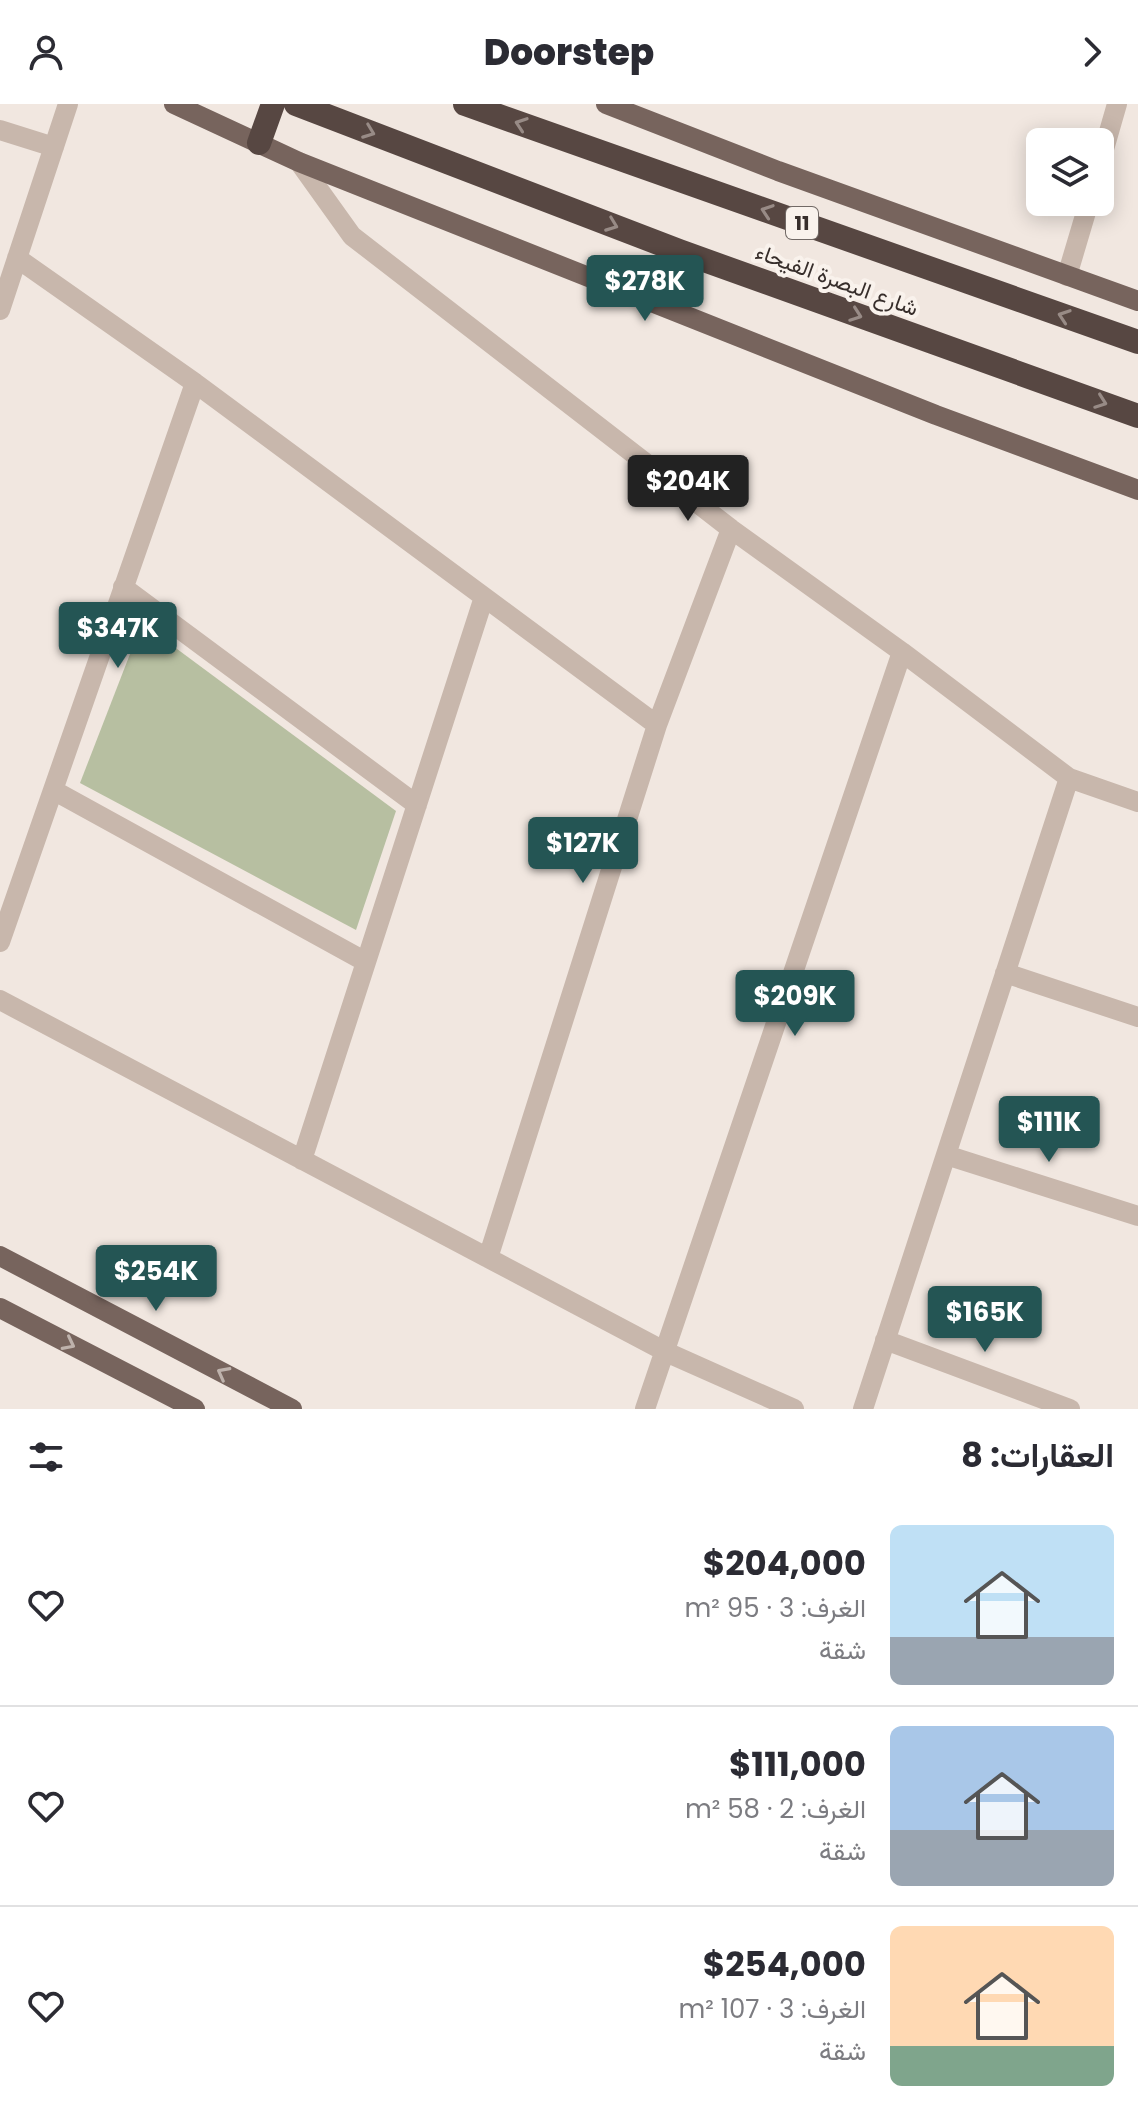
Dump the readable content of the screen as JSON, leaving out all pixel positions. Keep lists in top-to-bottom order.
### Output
{
  "streets": {
    "highway": ["11", "شارع البصرة الفيحاء"]
  },
  "page": {
    "header": "Doorstep",
    "price": [
      "$278K",
      "$204K",
      "$347K",
      "$127K",
      "$209K",
      "$111K",
      "$254K",
      "$165K"
    ],
    "heading": "العقارات: 8",
    "list": [
      {
        "name": "$204,000",
        "note": "الغرف: 3 · 95 m² · شقة"
      },
      {
        "name": "$111,000",
        "note": "الغرف: 2 · 58 m² · شقة"
      },
      {
        "name": "$254,000",
        "note": "الغرف: 3 · 107 m² · شقة"
      }
    ]
  }
}
